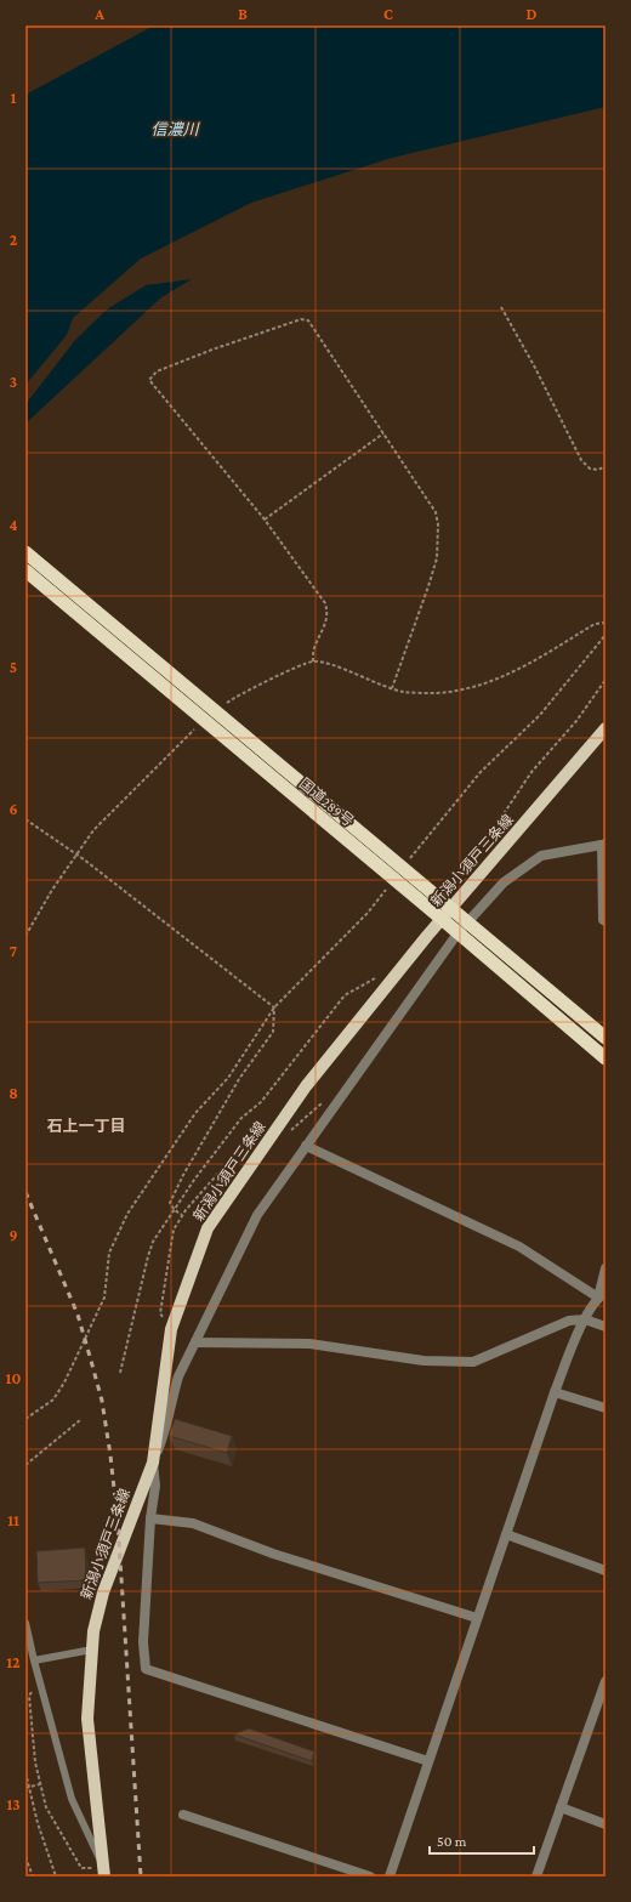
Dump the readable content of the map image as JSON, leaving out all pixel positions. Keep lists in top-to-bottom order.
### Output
{
  "streets": {
    "highway": ["国道289号"],
    "main road": ["新潟小須戸三条線"]
  },
  "crossings": [
    ["国道289号", "新潟小須戸三条線"]
  ],
  "districts": ["石上一丁目"],
  "water": ["信濃川"],
  "scale_bar": "50 m",
  "grid": {
    "columns": [
      "A",
      "B",
      "C",
      "D"
    ],
    "rows": [
      "1",
      "2",
      "3",
      "4",
      "5",
      "6",
      "7",
      "8",
      "9",
      "10",
      "11",
      "12",
      "13"
    ]
  }
}
